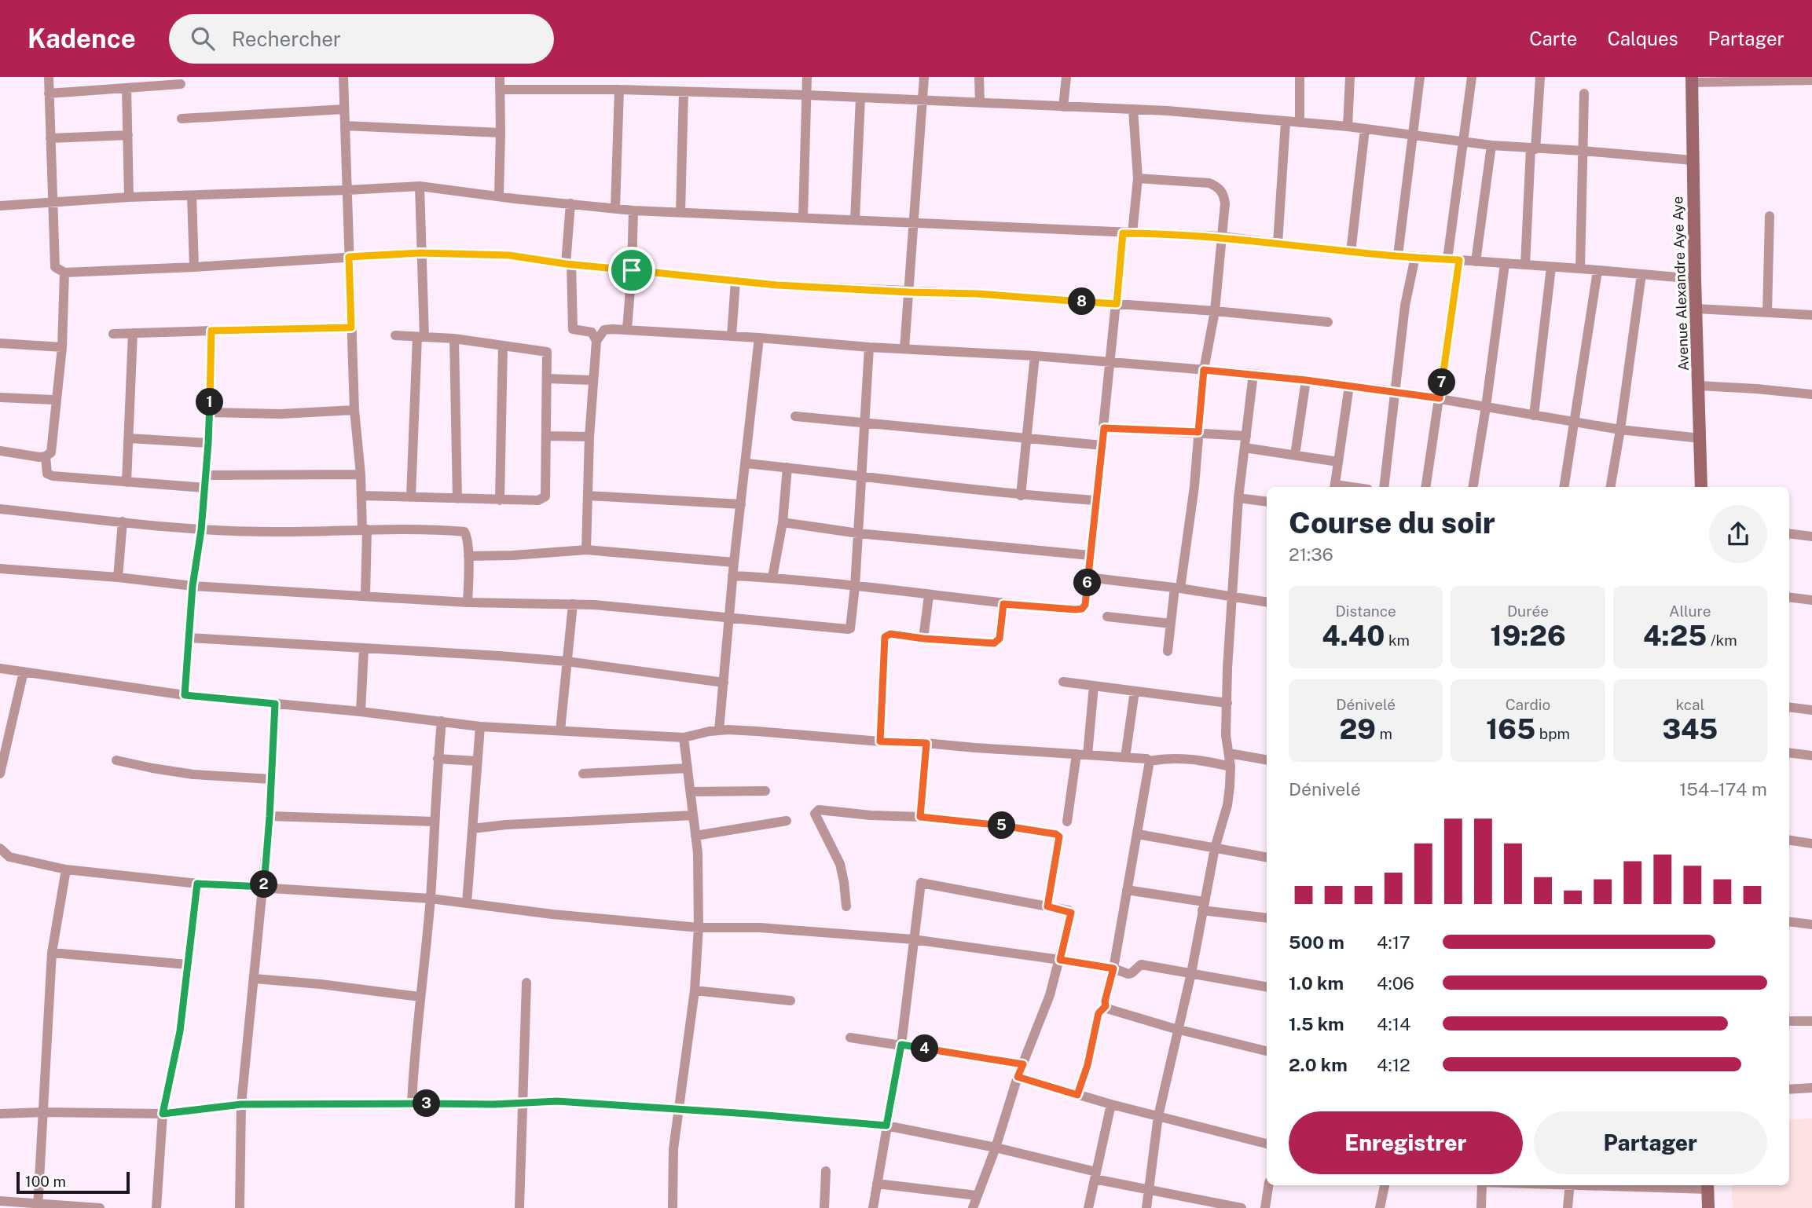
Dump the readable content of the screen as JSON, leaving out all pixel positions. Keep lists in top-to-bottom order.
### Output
{
  "streets": {
    "street": ["Avenue Alexandre Aye Aye"]
  },
  "scale_bar": "100 m",
  "page": {
    "header": "Kadence",
    "search": "Rechercher",
    "nav": ["Carte", "Calques", "Partager"],
    "pins": [
      "8",
      "7",
      "1",
      "6",
      "5",
      "2",
      "4",
      "3"
    ],
    "heading": ["Course du soir", "21:36"],
    "stats": [
      ["Distance", "4.40 km"],
      ["Durée", "19:26"],
      ["Allure", "4:25 /km"],
      ["Dénivelé", "29 m"],
      ["Cardio", "165 bpm"],
      ["kcal", "345"]
    ],
    "chart": ["Dénivelé", "154–174 m"],
    "list": [
      {
        "name": "500 m",
        "note": "4:17"
      },
      {
        "name": "1.0 km",
        "note": "4:06"
      },
      {
        "name": "1.5 km",
        "note": "4:14"
      },
      {
        "name": "2.0 km",
        "note": "4:12"
      }
    ],
    "buttons": ["Enregistrer", "Partager"],
    "scale": "100 m"
  }
}
